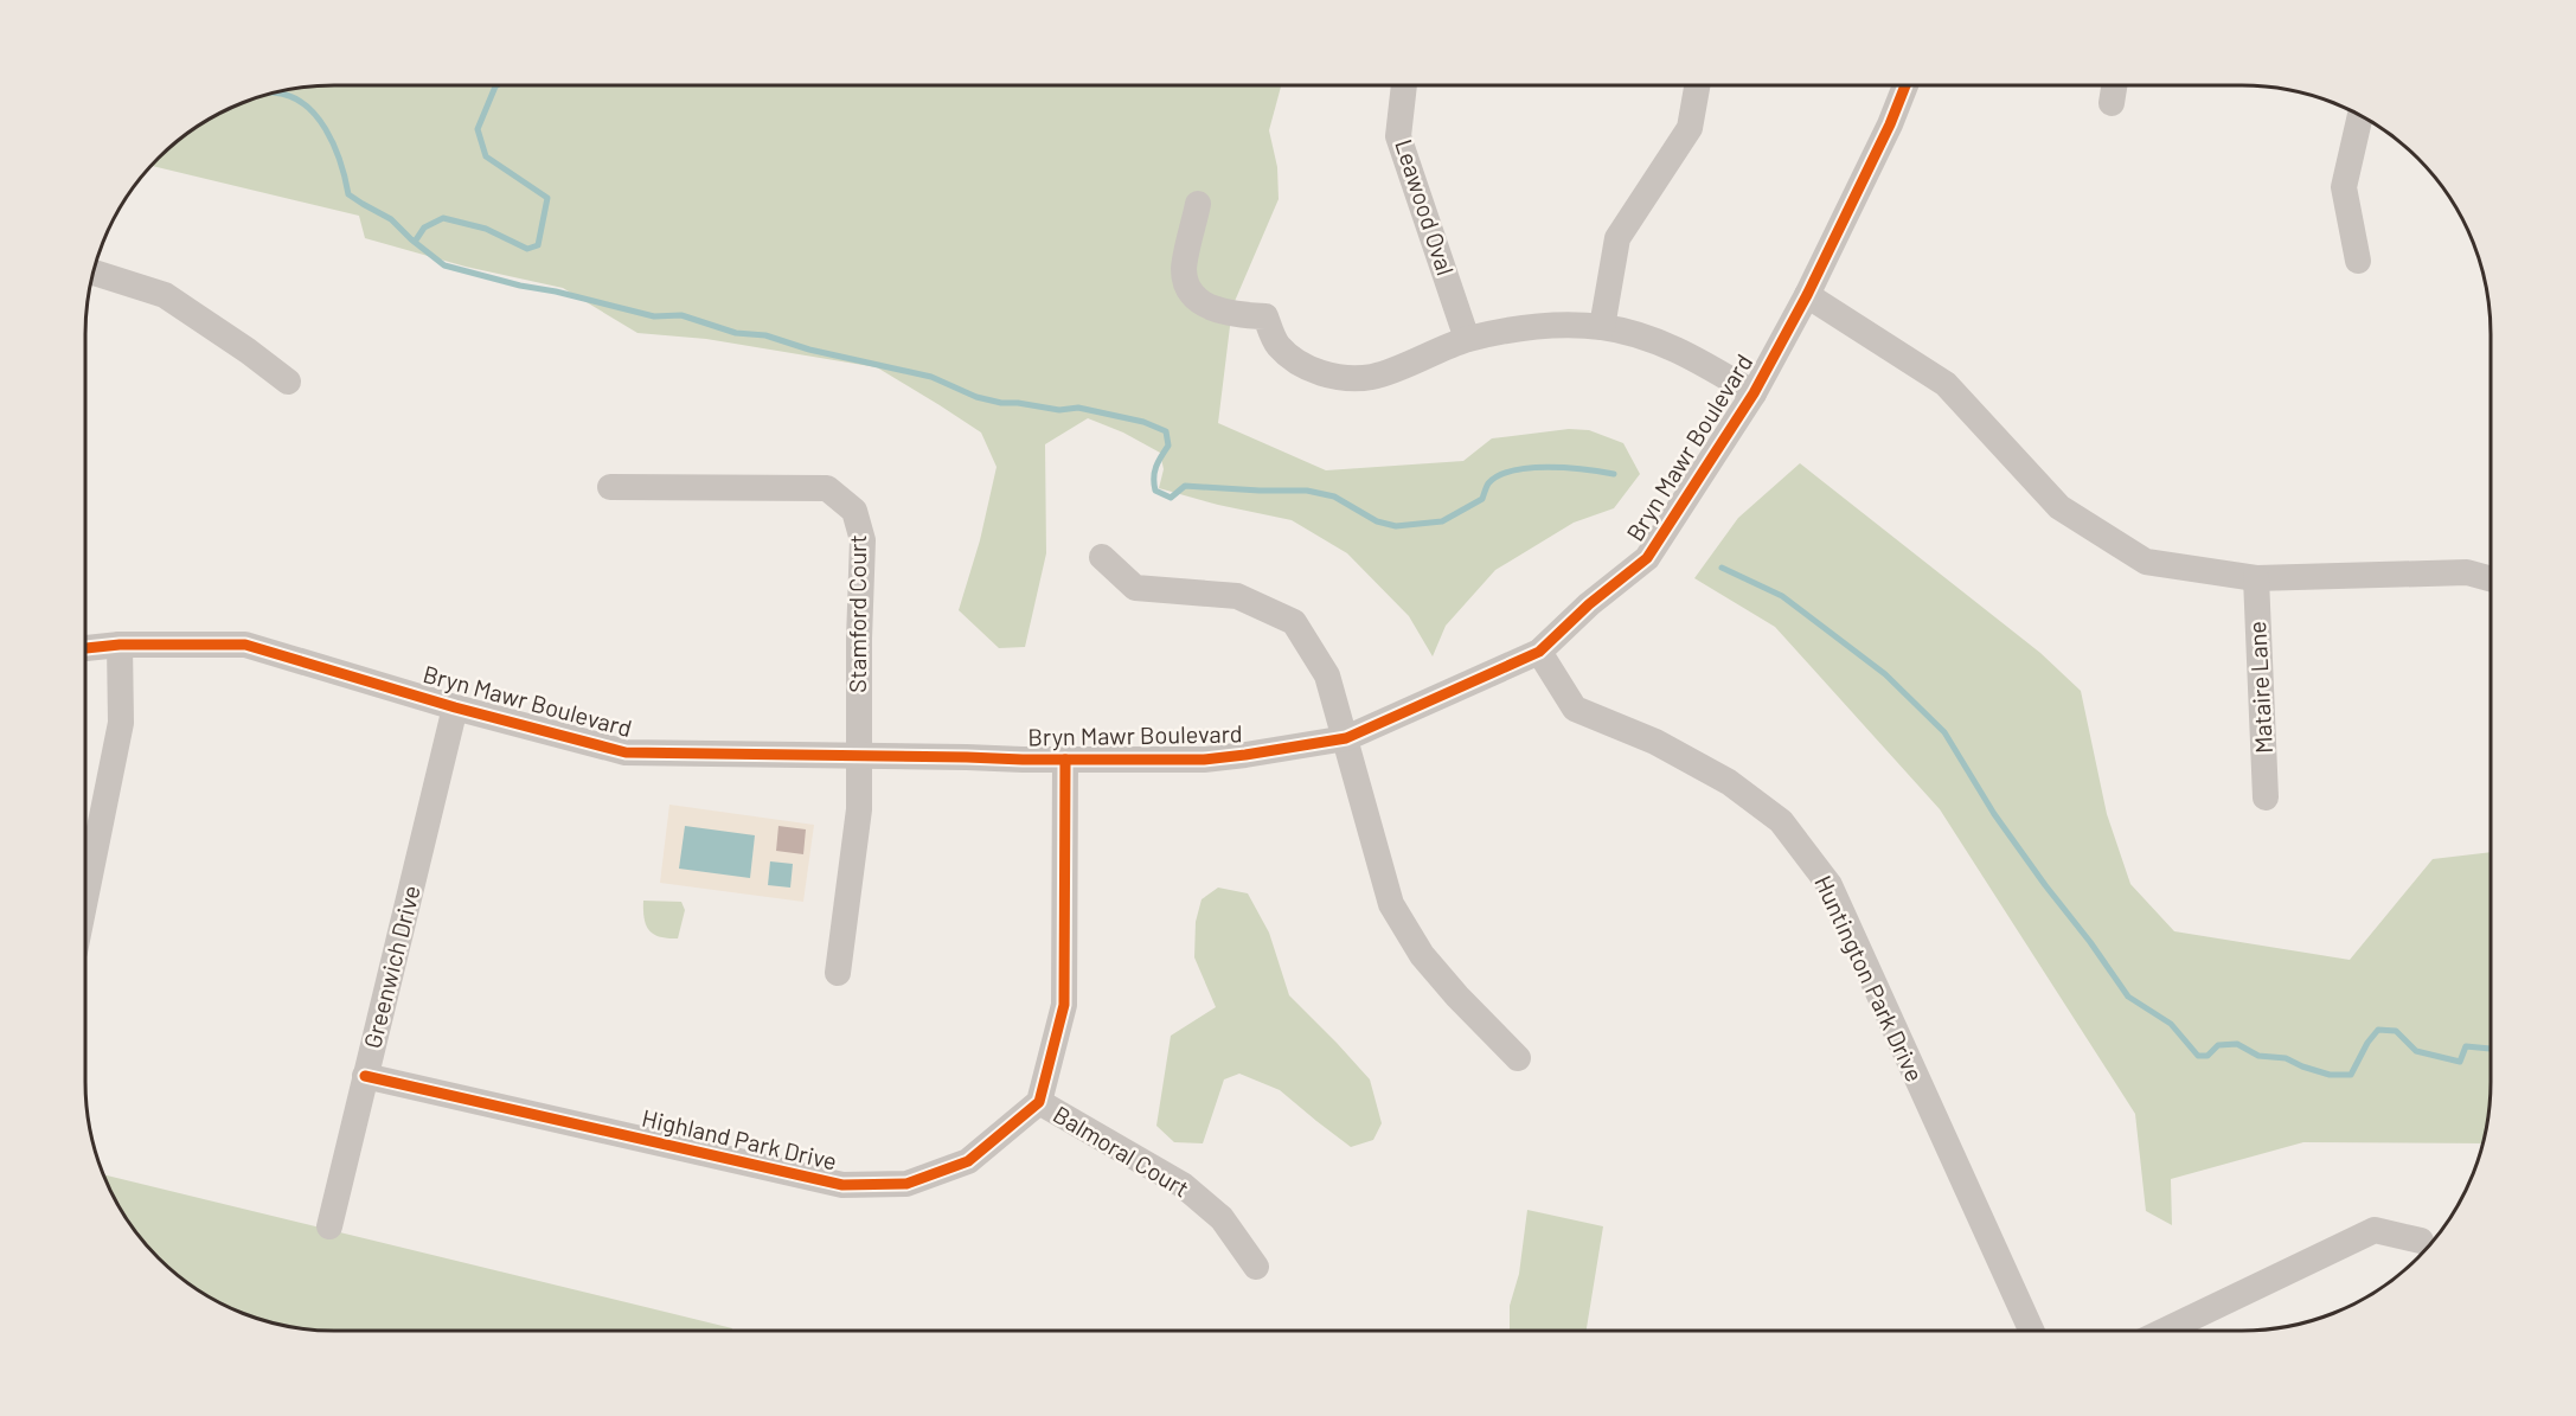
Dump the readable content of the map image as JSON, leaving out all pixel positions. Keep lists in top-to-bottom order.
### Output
{
  "streets": {
    "street": [
      "Leawood Oval",
      "Bryn Mawr Boulevard",
      "Stamford Court",
      "Mataire Lane",
      "Greenwich Drive",
      "Huntington Park Drive",
      "Highland Park Drive",
      "Balmoral Court"
    ]
  },
  "crossings": [
    ["Bryn Mawr Boulevard", "Stamford Court"],
    ["Bryn Mawr Boulevard", "Greenwich Drive"],
    ["Bryn Mawr Boulevard", "Huntington Park Drive"],
    ["Greenwich Drive", "Highland Park Drive"],
    ["Highland Park Drive", "Balmoral Court"]
  ]
}
